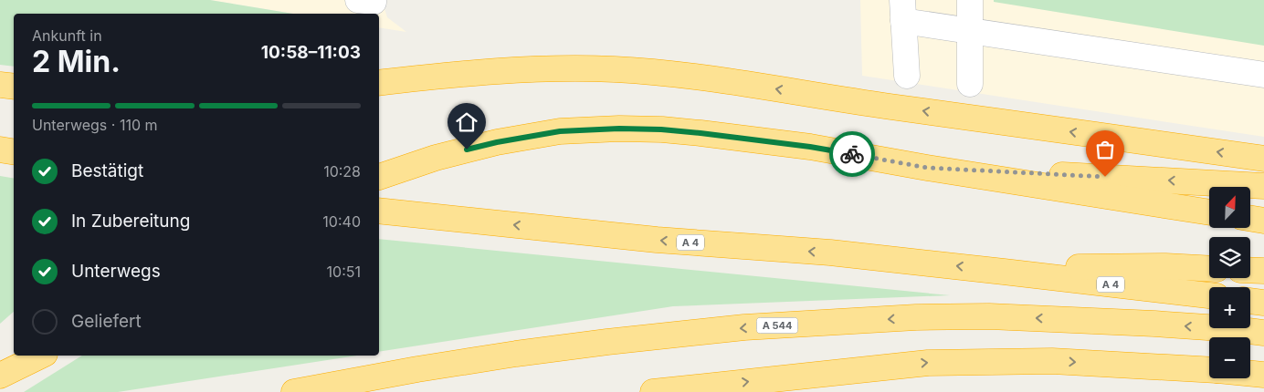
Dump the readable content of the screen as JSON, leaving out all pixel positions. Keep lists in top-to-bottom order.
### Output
{
  "streets": {
    "highway": ["A 4", "A 544"]
  },
  "north": "top right",
  "page": {
    "heading": ["2 Min.", "Ankunft in", "10:58–11:03"],
    "bar": "Unterwegs · 110 m",
    "list": [
      ["Bestätigt", "10:28"],
      ["In Zubereitung", "10:40"],
      ["Unterwegs", "10:51"],
      "Geliefert"
    ],
    "map_buttons": ["+", "−"]
  }
}
